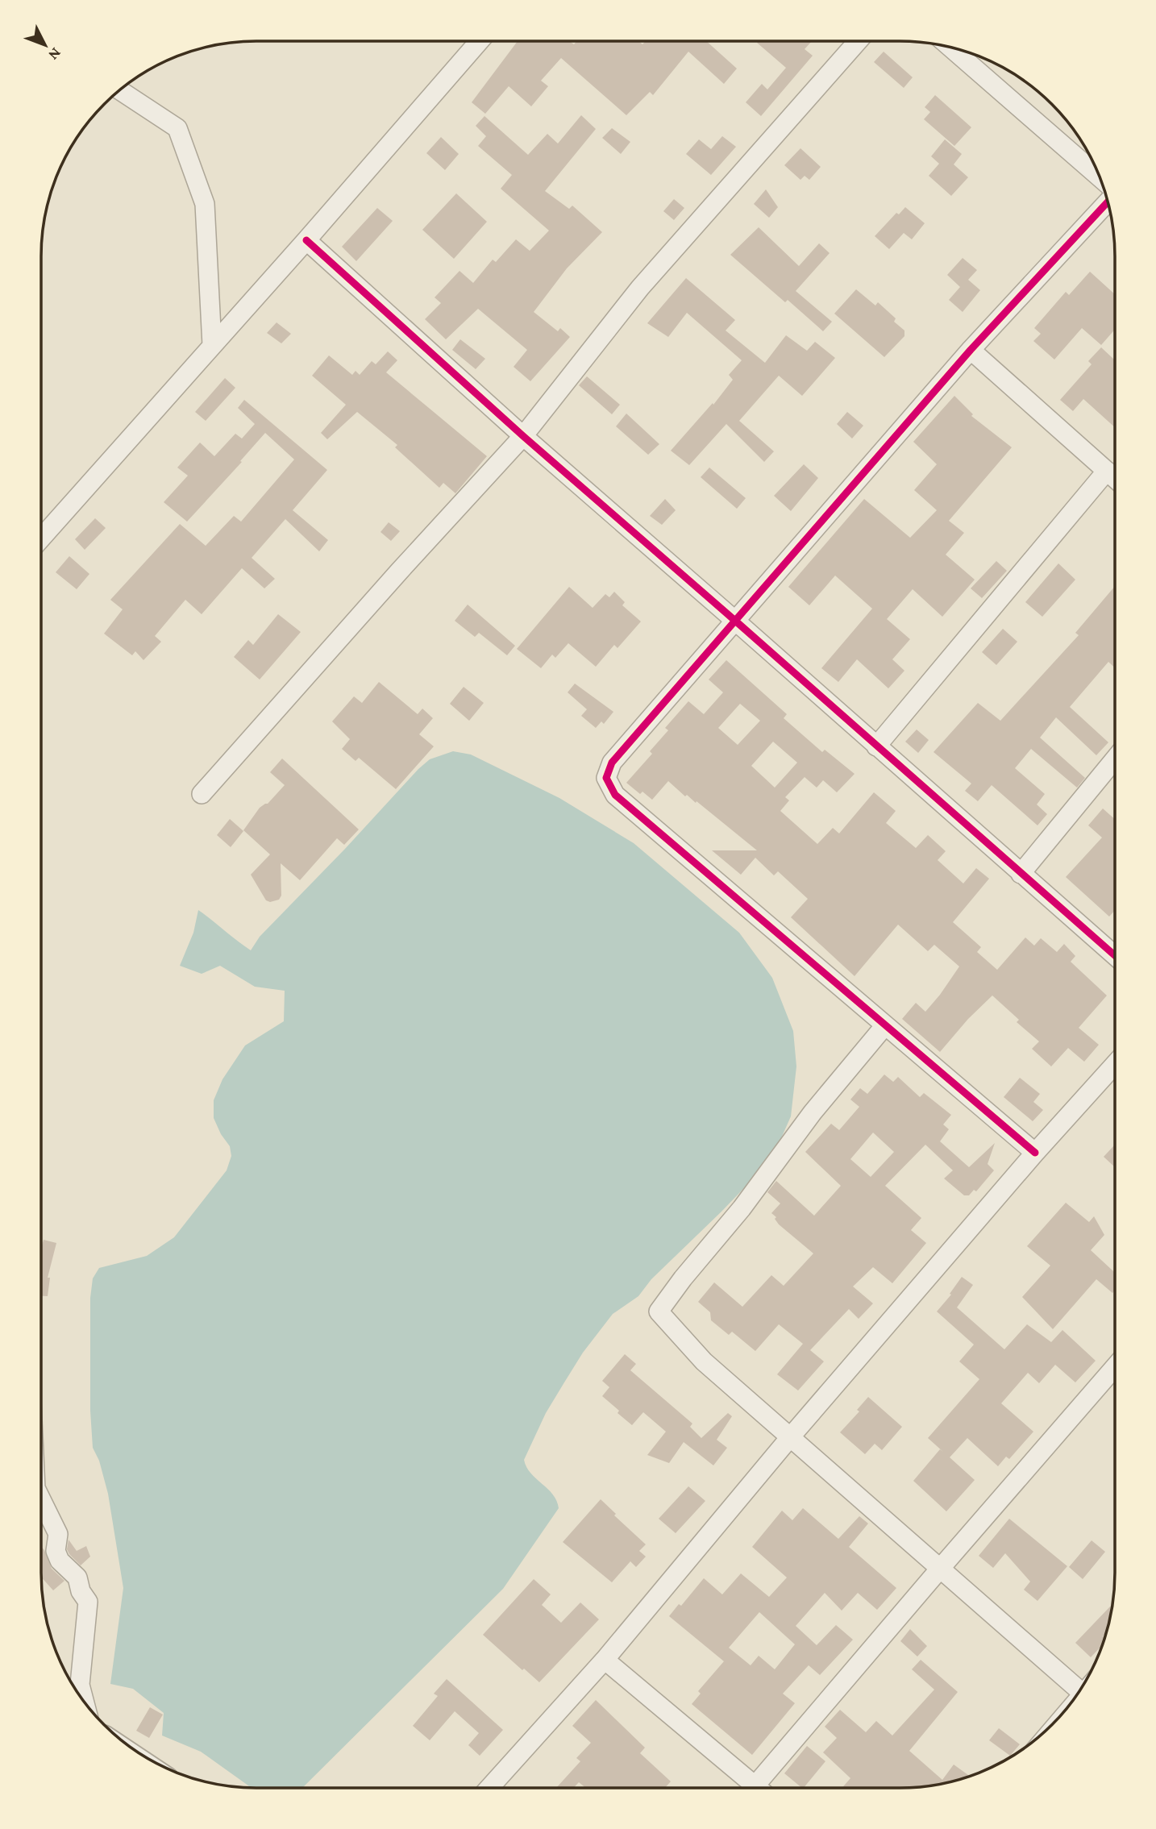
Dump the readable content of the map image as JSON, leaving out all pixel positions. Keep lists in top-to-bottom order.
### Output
{
  "north": "bottom right"
}
